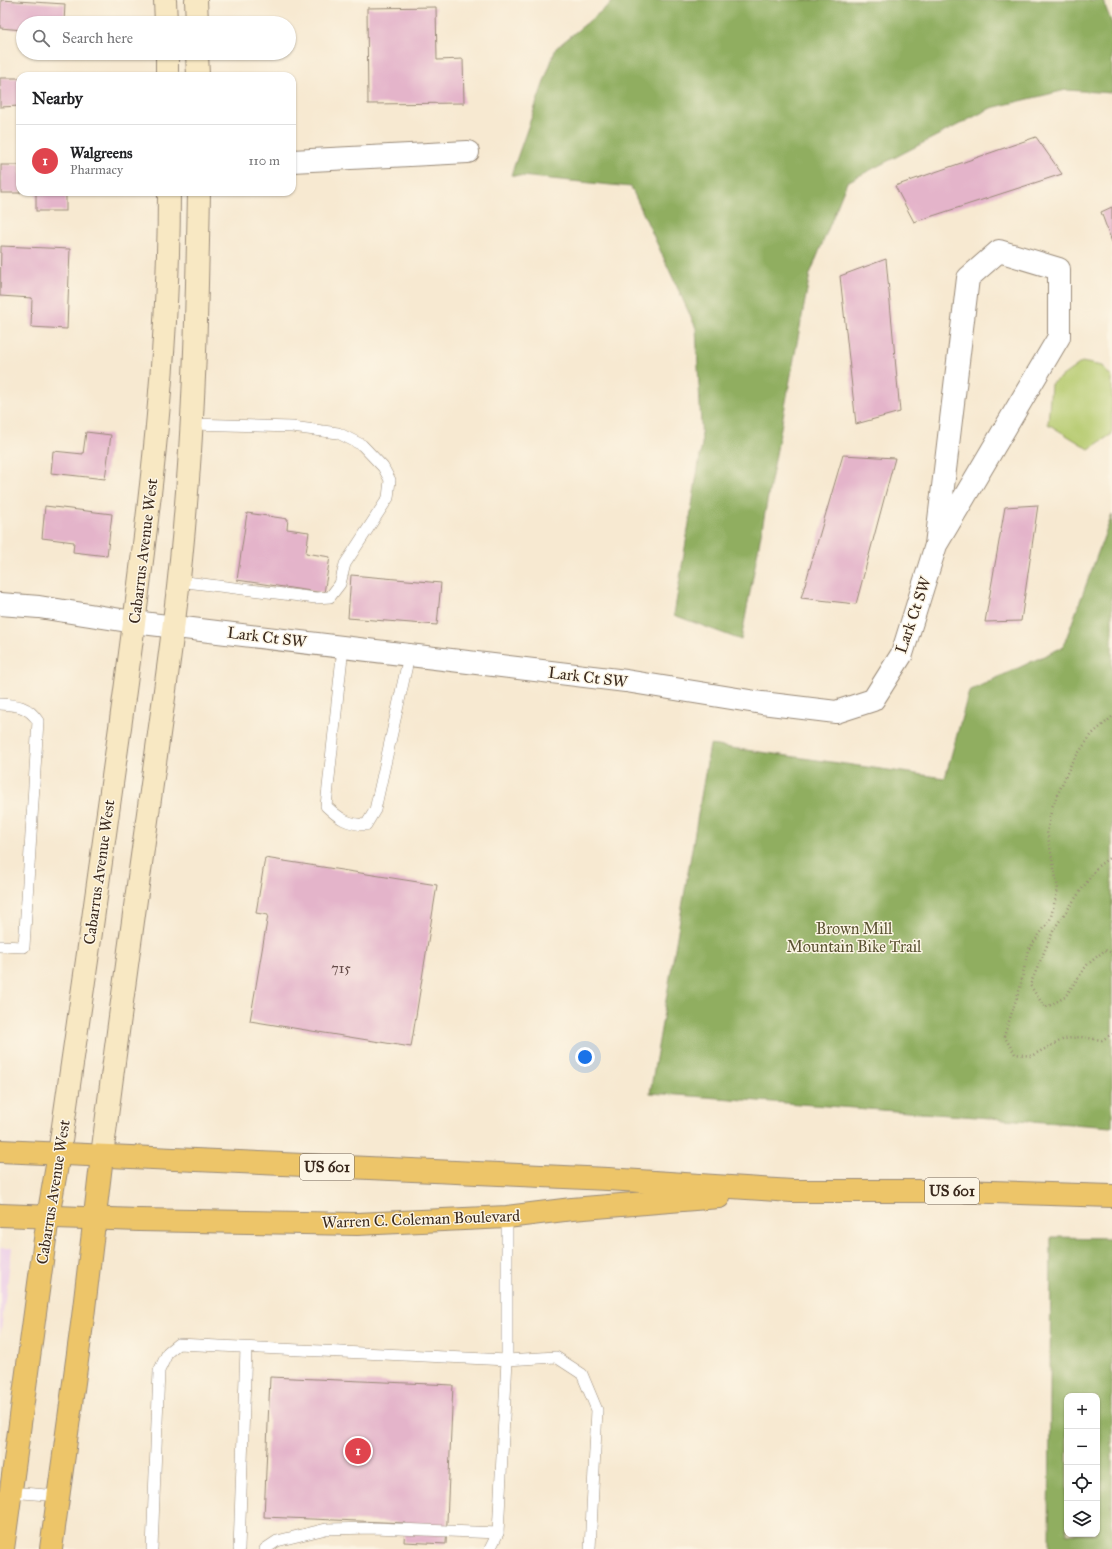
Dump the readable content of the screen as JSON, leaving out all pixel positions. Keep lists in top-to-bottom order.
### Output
{
  "streets": {
    "main road": ["Cabarrus Avenue West", "US 601", "Warren C. Coleman Boulevard"],
    "street": ["Lark Ct SW"]
  },
  "crossings": [
    ["Cabarrus Avenue West", "Lark Ct SW"],
    ["Cabarrus Avenue West", "US 601"],
    ["Cabarrus Avenue West", "Warren C. Coleman Boulevard"],
    ["US 601", "Warren C. Coleman Boulevard"]
  ],
  "parks": ["Brown Mill Mountain Bike Trail"],
  "house_numbers": ["715"],
  "page": {
    "search": "Search here",
    "heading": "Nearby",
    "list": [
      {
        "mark": "1",
        "name": "Walgreens",
        "note": "Pharmacy",
        "value": "110 m"
      }
    ],
    "map_buttons": ["+", "−"],
    "pins": "1"
  }
}
